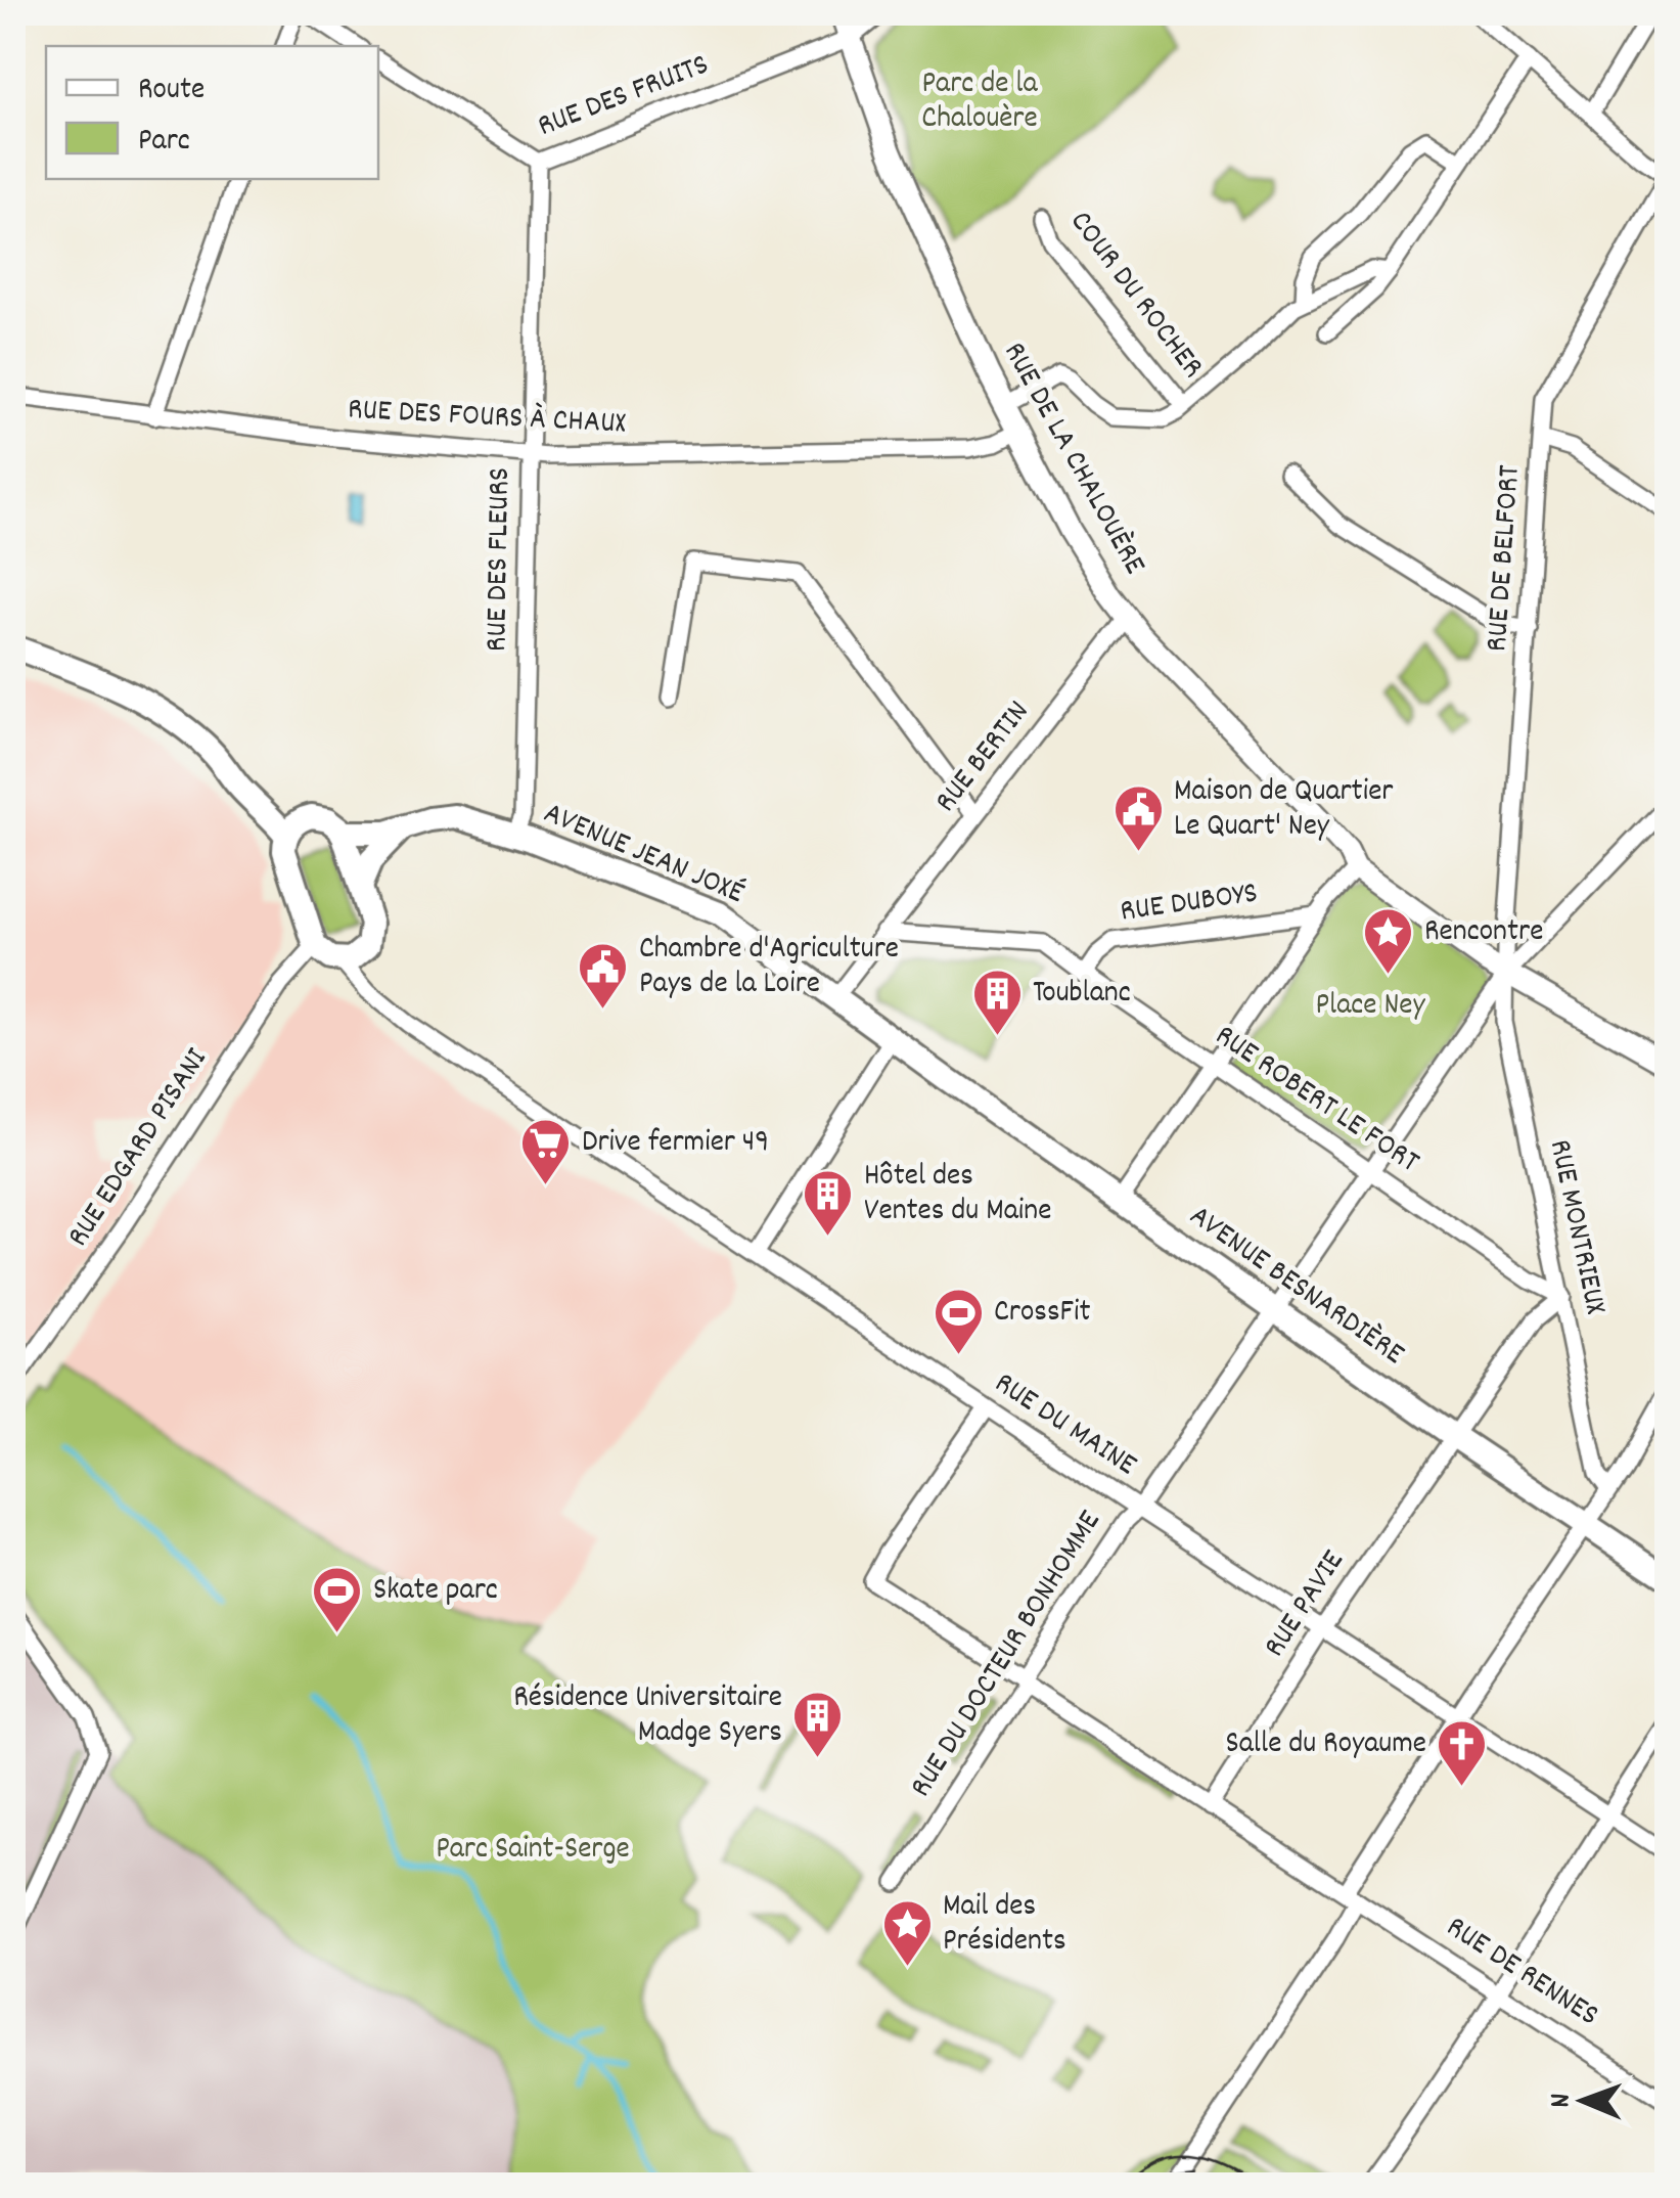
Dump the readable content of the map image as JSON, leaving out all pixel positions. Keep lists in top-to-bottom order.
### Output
{
  "streets": {
    "main road": ["AVENUE JEAN JOXÉ", "AVENUE BESNARDIÈRE"],
    "street": [
      "RUE DES FRUITS",
      "COUR DU ROCHER",
      "RUE DES FOURS À CHAUX",
      "RUE DE LA CHALOUÈRE",
      "RUE DE BELFORT",
      "RUE DES FLEURS",
      "RUE BERTIN",
      "RUE DUBOYS",
      "RUE ROBERT LE FORT",
      "RUE EDGARD PISANI",
      "RUE MONTRIEUX",
      "RUE DU MAINE",
      "RUE PAVIE",
      "RUE DU DOCTEUR BONHOMME",
      "RUE DE RENNES"
    ]
  },
  "crossings": [
    ["RUE DES FRUITS", "RUE DE LA CHALOUÈRE"],
    ["RUE DES FRUITS", "RUE DES FLEURS"],
    ["COUR DU ROCHER", "RUE DE LA CHALOUÈRE"],
    ["RUE DES FOURS À CHAUX", "RUE DE LA CHALOUÈRE"],
    ["RUE DES FOURS À CHAUX", "RUE DES FLEURS"],
    ["RUE DE LA CHALOUÈRE", "RUE DE BELFORT"],
    ["RUE DE LA CHALOUÈRE", "RUE BERTIN"],
    ["RUE DE LA CHALOUÈRE", "RUE MONTRIEUX"],
    ["RUE DE LA CHALOUÈRE", "RUE DU DOCTEUR BONHOMME"],
    ["RUE DE BELFORT", "RUE MONTRIEUX"],
    ["RUE DE BELFORT", "RUE DU DOCTEUR BONHOMME"],
    ["RUE DES FLEURS", "AVENUE JEAN JOXÉ"],
    ["RUE BERTIN", "AVENUE JEAN JOXÉ"],
    ["RUE BERTIN", "RUE ROBERT LE FORT"],
    ["AVENUE JEAN JOXÉ", "AVENUE BESNARDIÈRE"],
    ["RUE DUBOYS", "RUE ROBERT LE FORT"],
    ["RUE ROBERT LE FORT", "RUE MONTRIEUX"],
    ["RUE ROBERT LE FORT", "RUE PAVIE"],
    ["RUE ROBERT LE FORT", "RUE DU DOCTEUR BONHOMME"],
    ["RUE MONTRIEUX", "RUE PAVIE"],
    ["RUE MONTRIEUX", "RUE DU DOCTEUR BONHOMME"],
    ["AVENUE BESNARDIÈRE", "RUE PAVIE"],
    ["AVENUE BESNARDIÈRE", "RUE DU DOCTEUR BONHOMME"],
    ["RUE DU MAINE", "RUE PAVIE"],
    ["RUE DU MAINE", "RUE DU DOCTEUR BONHOMME"],
    ["RUE DU MAINE", "RUE DE RENNES"],
    ["RUE PAVIE", "RUE DE RENNES"],
    ["RUE DU DOCTEUR BONHOMME", "RUE DE RENNES"]
  ],
  "parks": ["Parc de la Chalouère", "Place Ney", "Parc Saint-Serge"],
  "places": {
    "public building": ["Maison de Quartier Le Quart' Ney", "Chambre d'Agriculture Pays de la Loire"],
    "place": ["Rencontre", "Mail des Présidents"],
    "building": ["Toublanc", "Hôtel des Ventes du Maine", "Résidence Universitaire Madge Syers"],
    "supermarket": ["Drive fermier 49"],
    "sports": ["CrossFit", "Skate parc"],
    "church": ["Salle du Royaume"]
  },
  "legend": ["Route", "Parc"],
  "north": "left"
}
